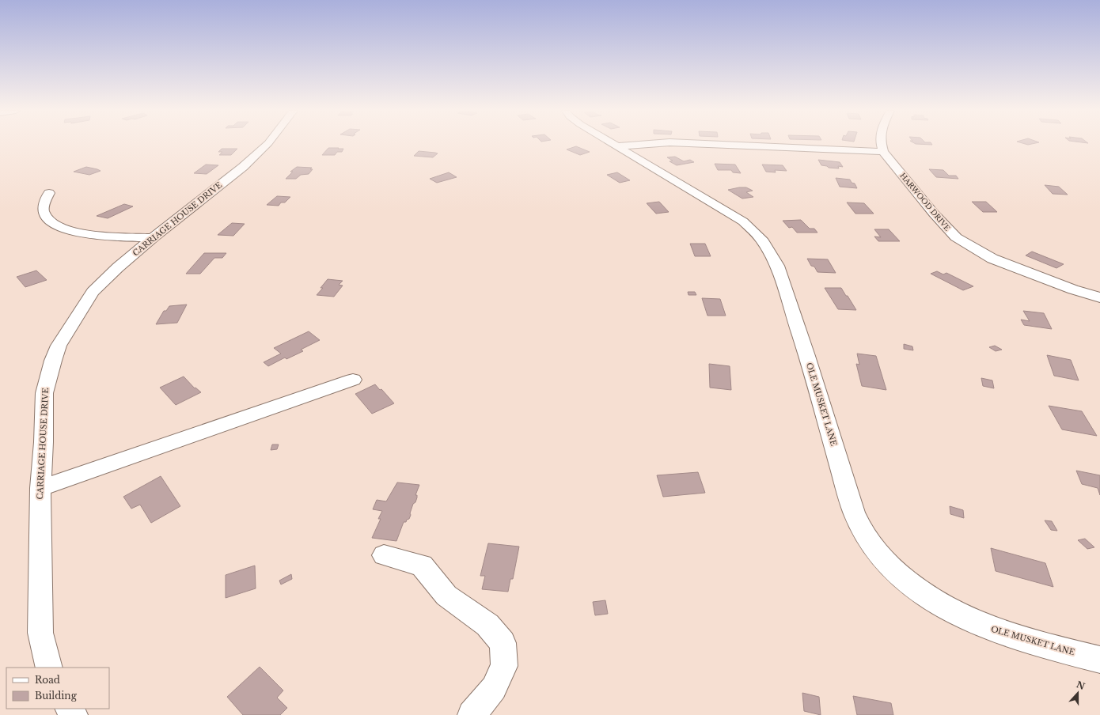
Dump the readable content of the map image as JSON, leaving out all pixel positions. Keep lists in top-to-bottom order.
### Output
{
  "streets": {
    "street": ["HARWOOD DRIVE", "CARRIAGE HOUSE DRIVE", "OLE MUSKET LANE"]
  },
  "legend": ["Road", "Building"],
  "north": "top"
}
